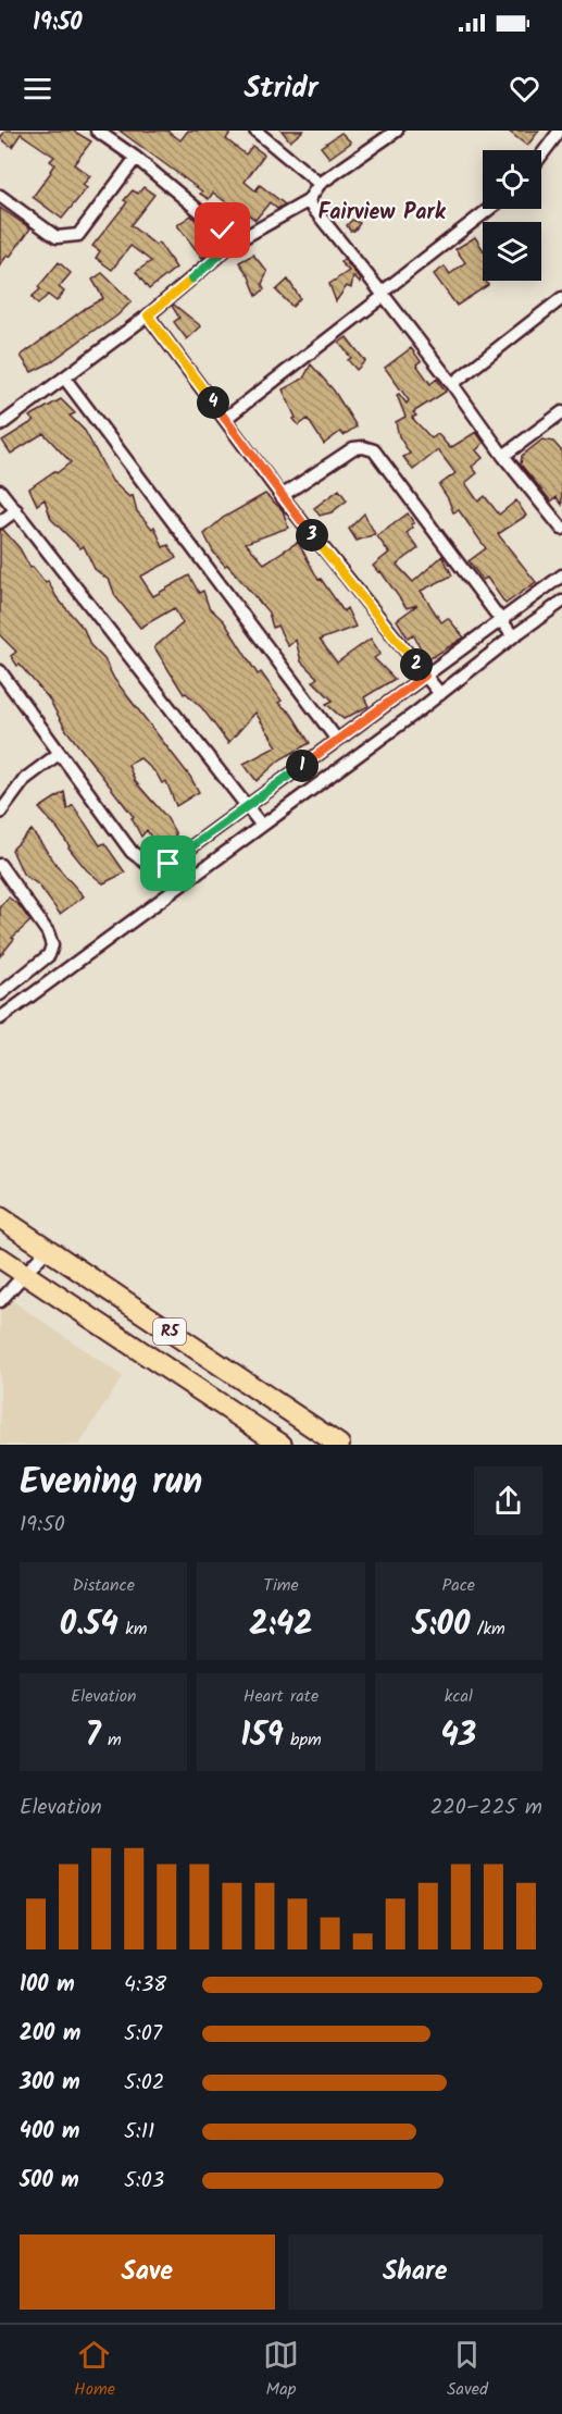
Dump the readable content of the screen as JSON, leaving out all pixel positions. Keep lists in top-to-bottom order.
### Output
{
  "streets": {
    "highway": ["R5"]
  },
  "districts": ["Fairview Park"],
  "page": {
    "status": "19:50",
    "header": "Stridr",
    "pins": [
      "4",
      "3",
      "2",
      "1"
    ],
    "heading": ["Evening run", "19:50"],
    "stats": [
      ["Distance", "0.54 km"],
      ["Time", "2:42"],
      ["Pace", "5:00 /km"],
      ["Elevation", "7 m"],
      ["Heart rate", "159 bpm"],
      ["kcal", "43"]
    ],
    "chart": ["Elevation", "220–225 m"],
    "list": [
      {
        "name": "100 m",
        "note": "4:38"
      },
      {
        "name": "200 m",
        "note": "5:07"
      },
      {
        "name": "300 m",
        "note": "5:02"
      },
      {
        "name": "400 m",
        "note": "5:11"
      },
      {
        "name": "500 m",
        "note": "5:03"
      }
    ],
    "buttons": ["Save", "Share"],
    "tabs": ["Home", "Map", "Saved"]
  }
}
